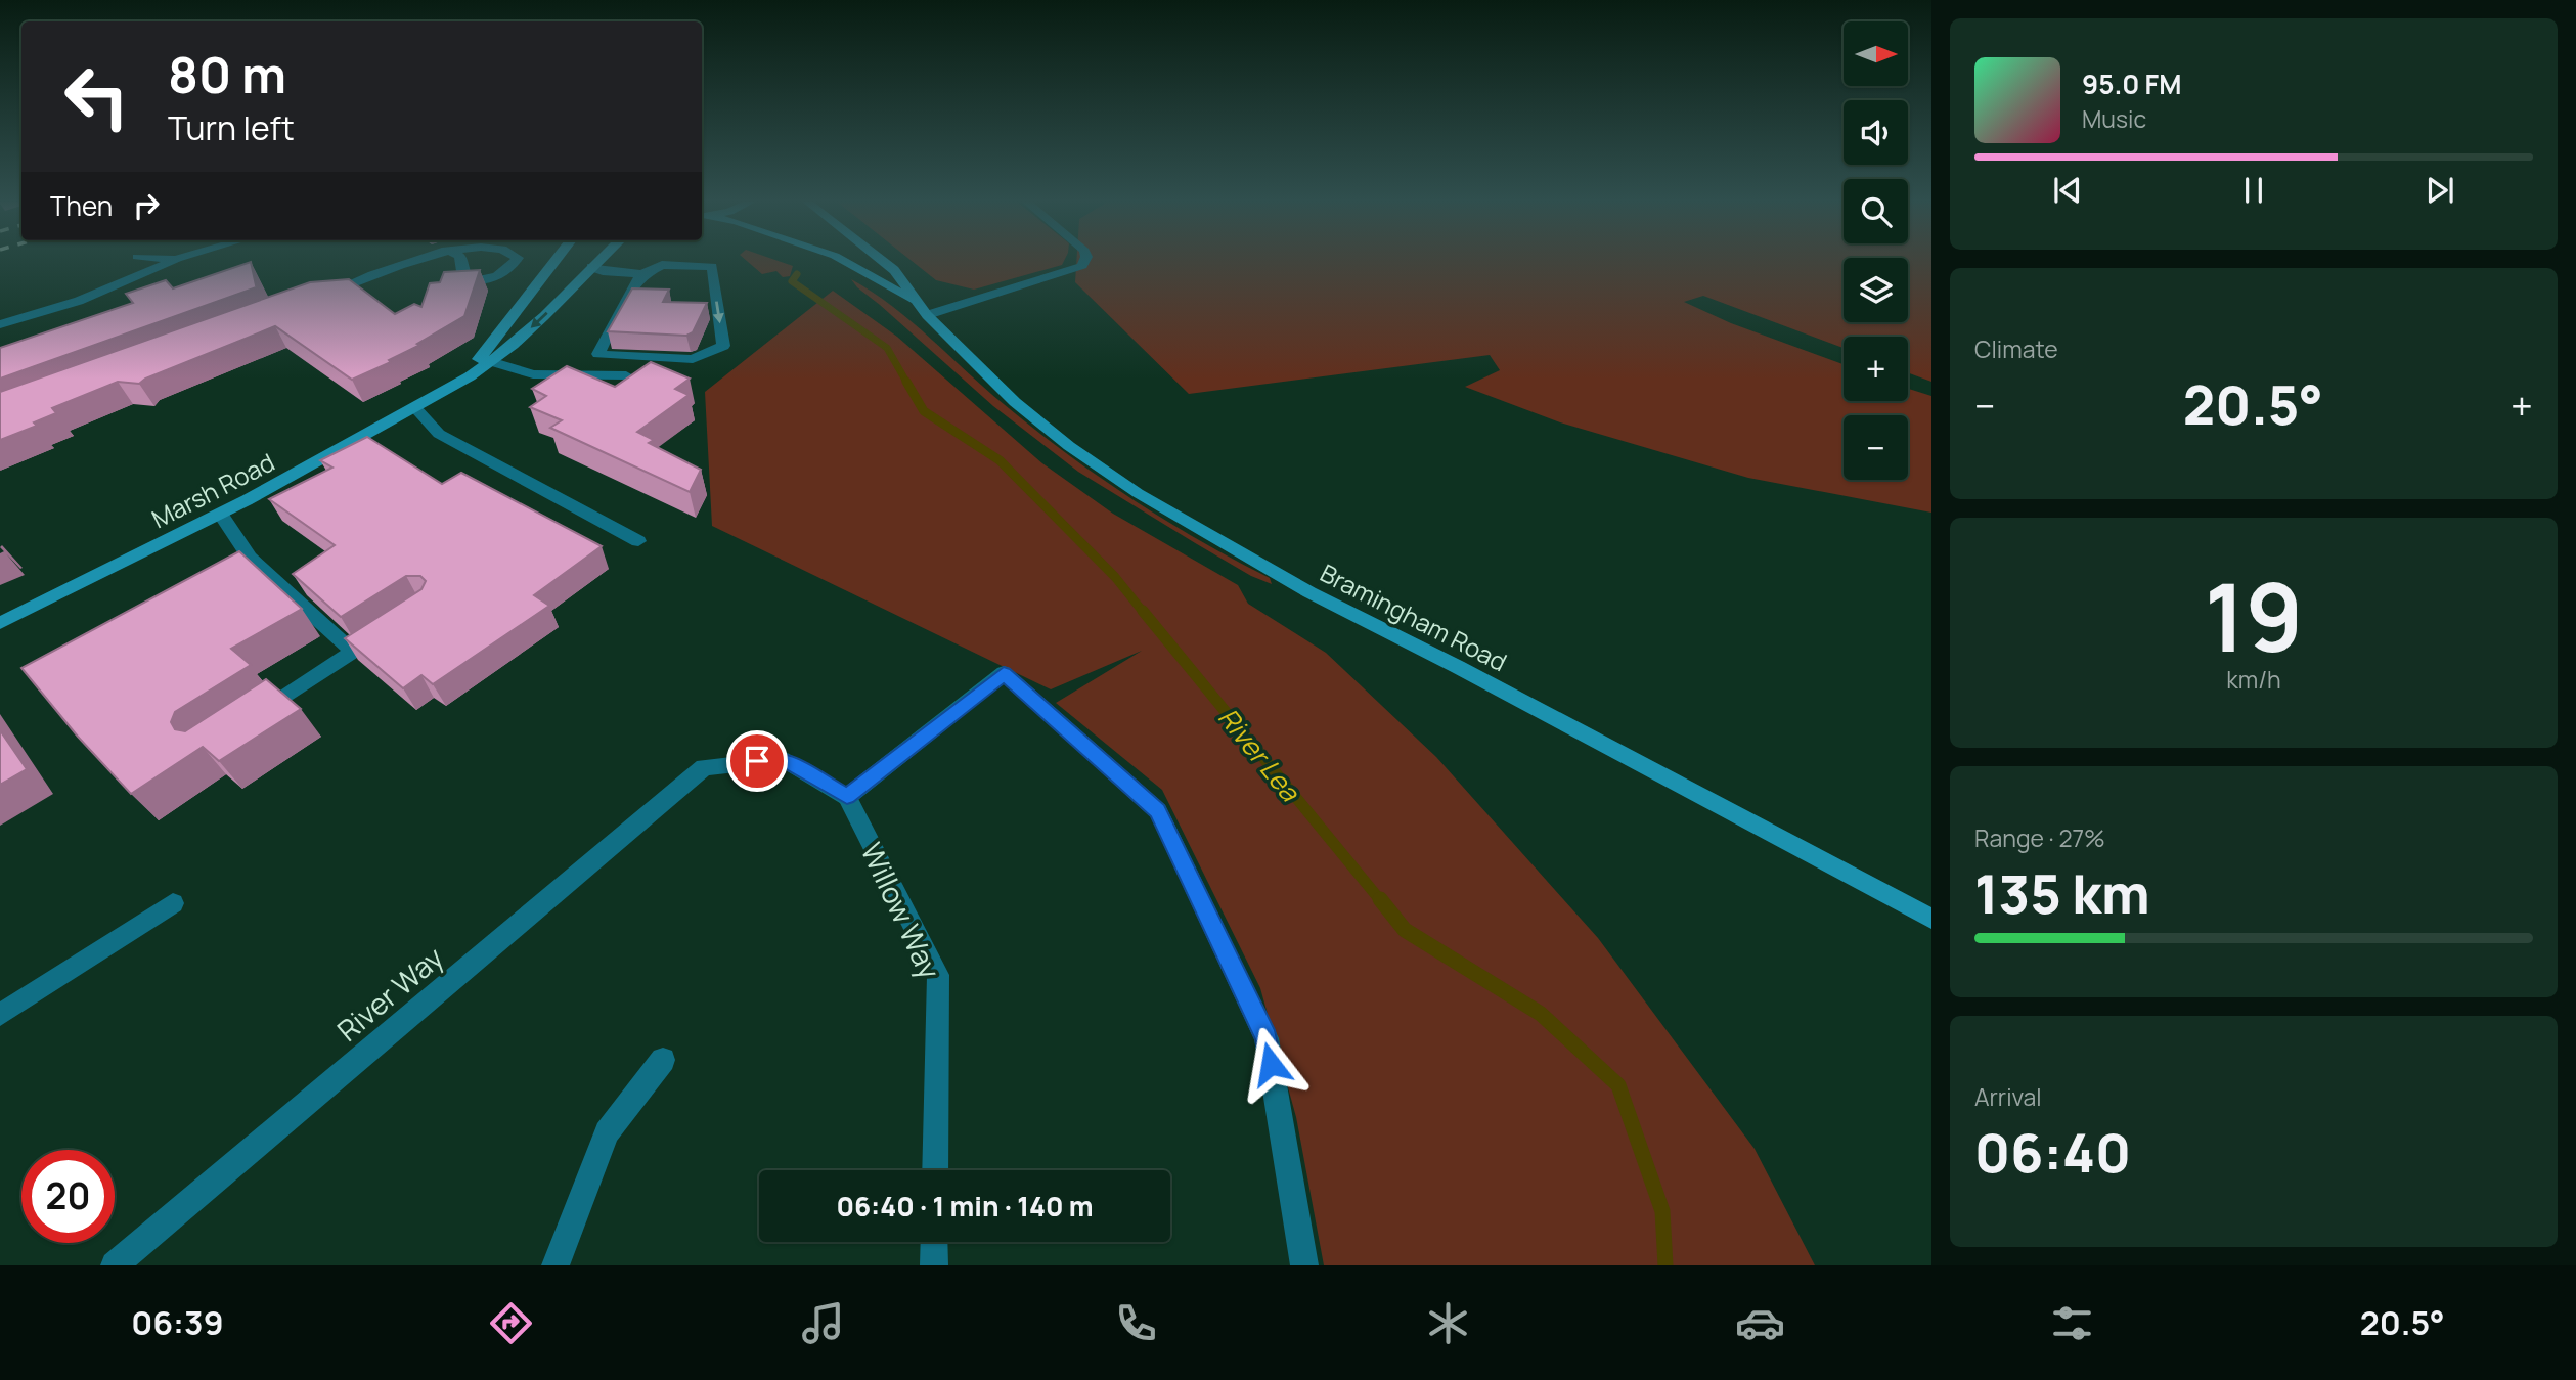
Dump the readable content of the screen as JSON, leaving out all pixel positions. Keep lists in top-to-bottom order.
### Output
{
  "streets": {
    "street": [
      "Marsh Road",
      "Bramingham Road",
      "Willow Way",
      "River Way"
    ]
  },
  "crossings": [
    ["Willow Way", "River Way"]
  ],
  "water": ["River Lea"],
  "north": "right",
  "page": {
    "map_buttons": ["+", "−"],
    "turn": ["80 m", "Turn left"],
    "song": ["95.0 FM", "Music"],
    "then": "Then",
    "tile": [
      "Climate",
      ["19", "km/h"],
      ["Range · 27%", "135 km"],
      ["Arrival", "06:40"]
    ],
    "heat": ["−", "20.5°", "+"],
    "limit": "20",
    "trip": "06:40 · 1 min · 140 m",
    "tabs": ["06:39", "20.5°"]
  }
}
